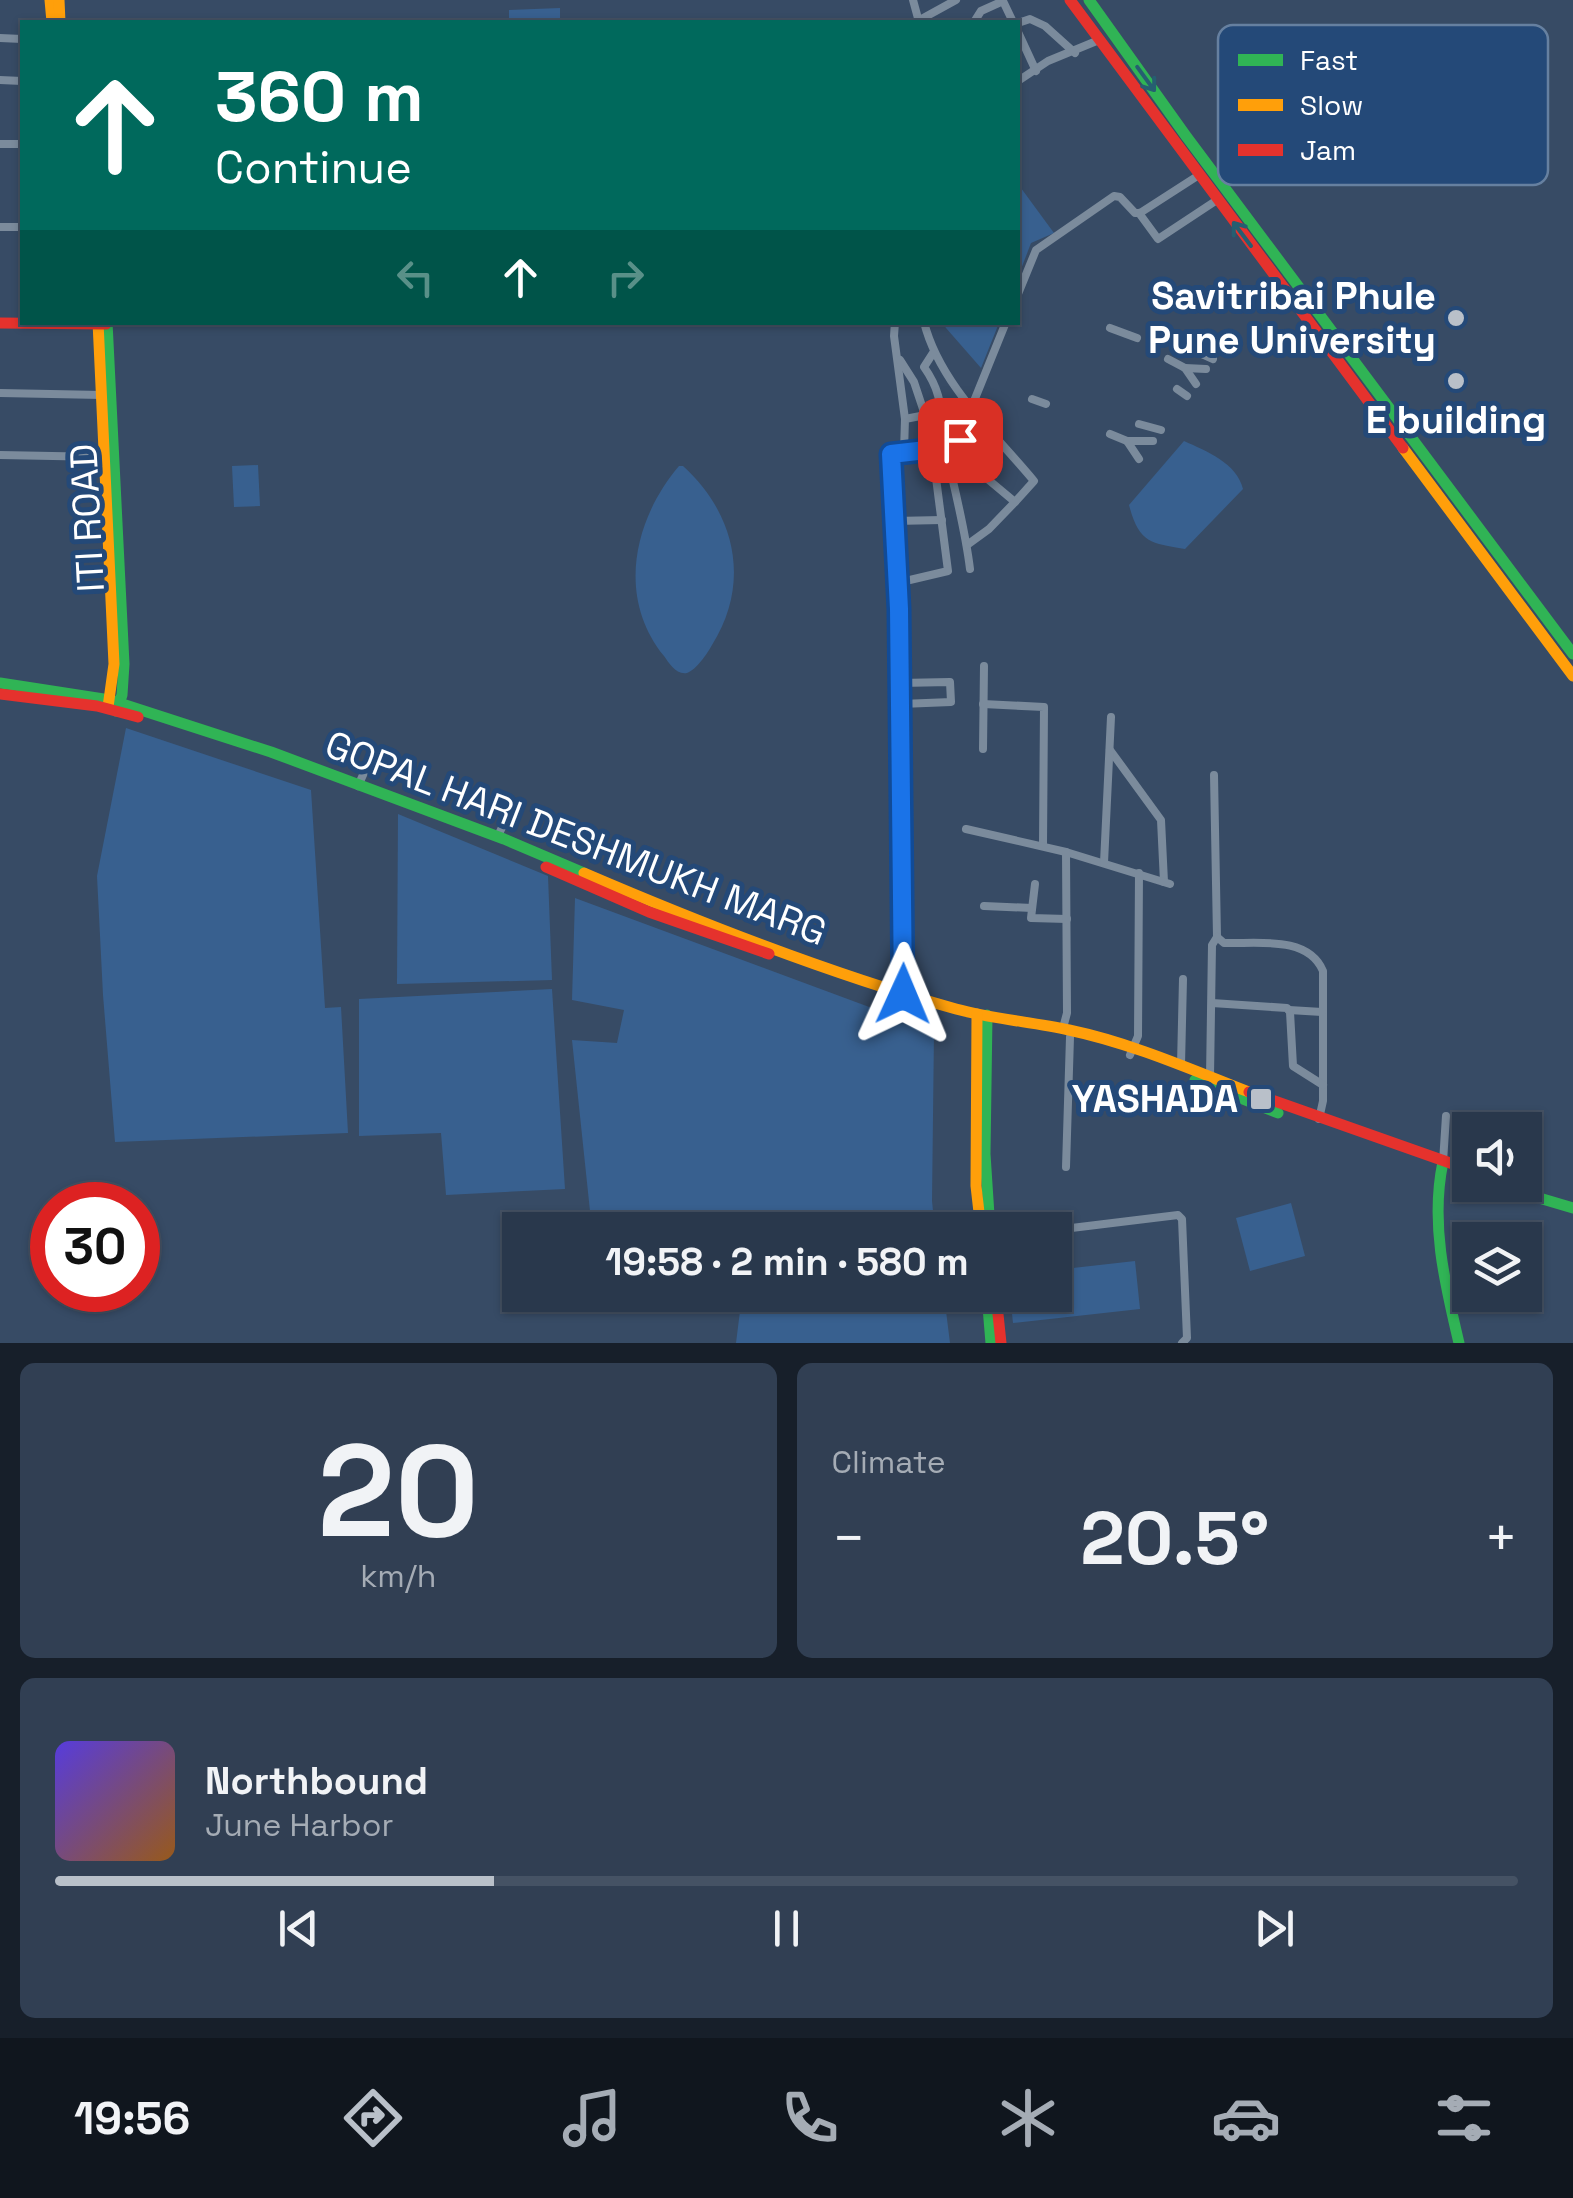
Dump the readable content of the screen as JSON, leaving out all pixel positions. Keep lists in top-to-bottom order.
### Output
{
  "streets": {
    "main road": ["ITI ROAD", "GOPAL HARI DESHMUKH MARG"]
  },
  "crossings": [
    ["ITI ROAD", "GOPAL HARI DESHMUKH MARG"]
  ],
  "places": {
    "other": ["Savitribai Phule Pune University", "E building"],
    "transit": ["YASHADA"]
  },
  "legend": ["Fast", "Slow", "Jam"],
  "page": {
    "turn": ["360 m", "Continue"],
    "limit": "30",
    "trip": "19:58 · 2 min · 580 m",
    "tile": [
      ["20", "km/h"],
      "Climate"
    ],
    "heat": ["−", "20.5°", "+"],
    "song": ["Northbound", "June Harbor"],
    "tabs": "19:56"
  }
}
